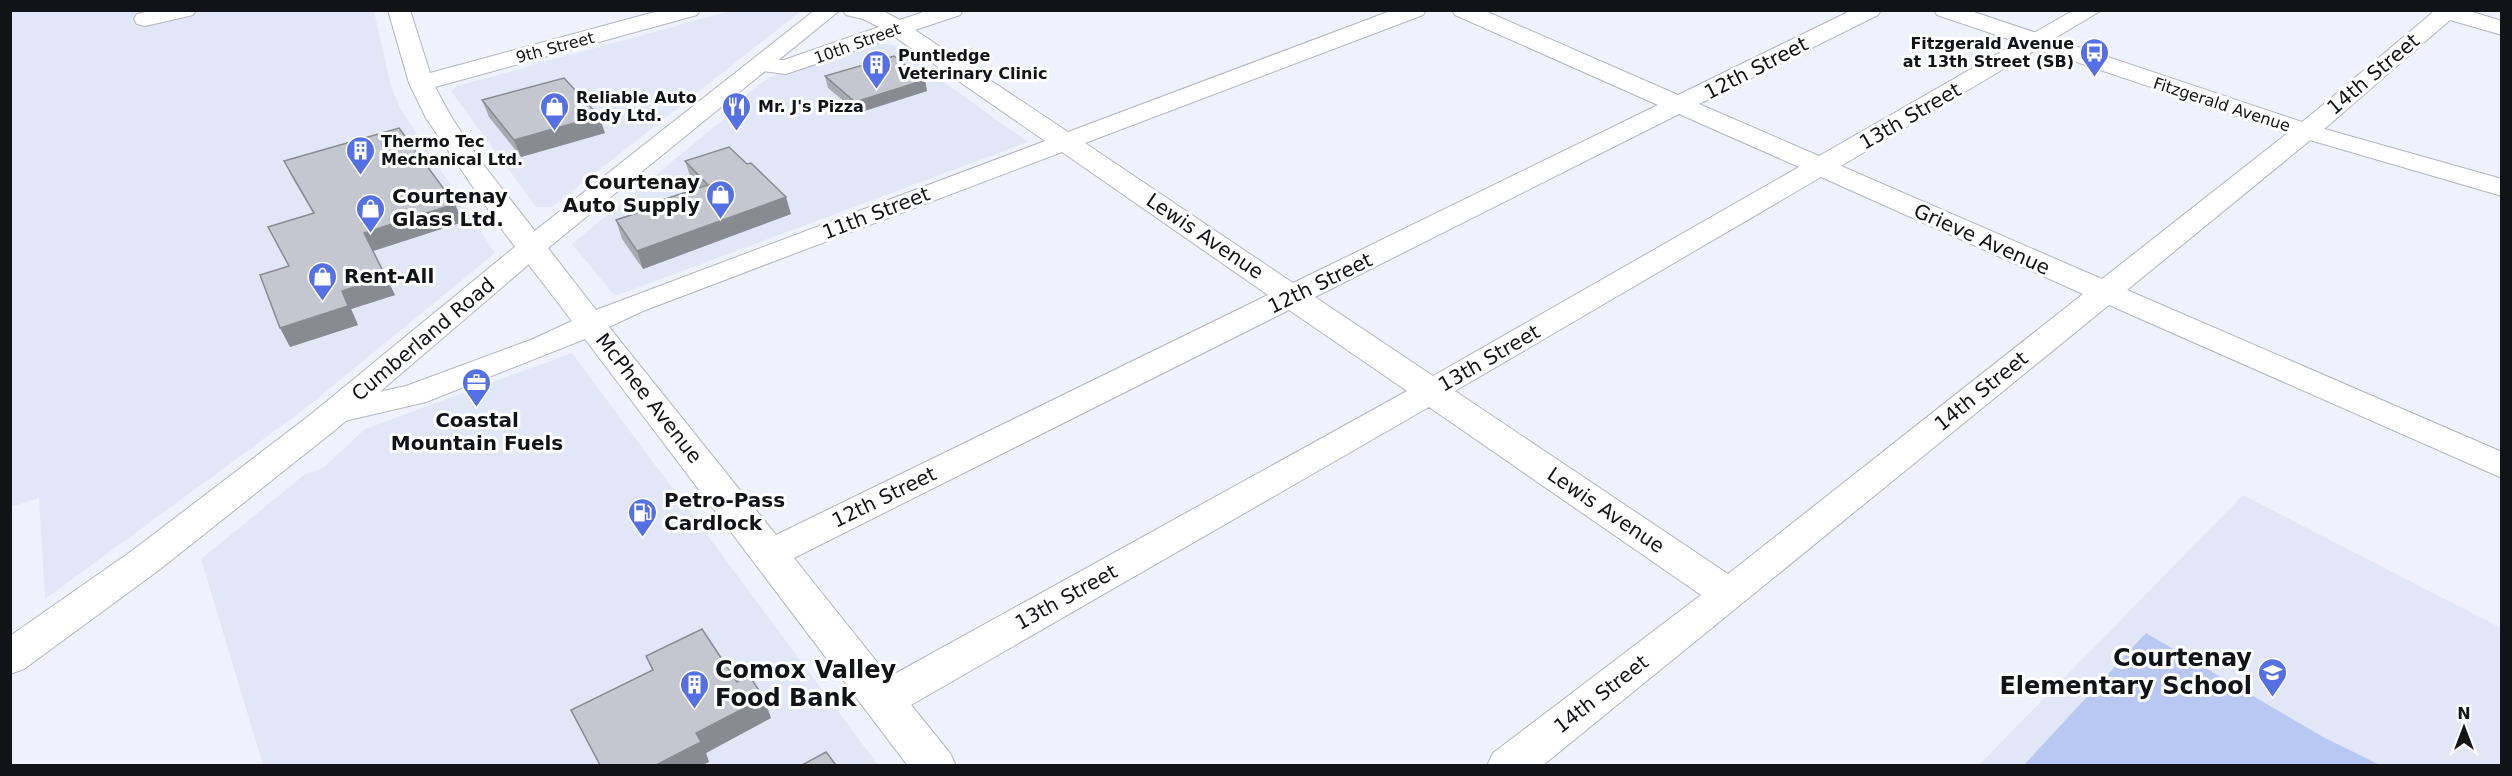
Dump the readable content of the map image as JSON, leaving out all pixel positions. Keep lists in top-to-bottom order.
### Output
{
  "streets": {
    "street": [
      "10th Street",
      "9th Street",
      "12th Street",
      "14th Street",
      "Fitzgerald Avenue",
      "13th Street",
      "11th Street",
      "Lewis Avenue",
      "Grieve Avenue",
      "Cumberland Road",
      "McPhee Avenue"
    ]
  },
  "crossings": [
    ["10th Street", "Lewis Avenue"],
    ["10th Street", "Cumberland Road"],
    ["9th Street", "McPhee Avenue"],
    ["12th Street", "Lewis Avenue"],
    ["12th Street", "Grieve Avenue"],
    ["12th Street", "McPhee Avenue"],
    ["14th Street", "Fitzgerald Avenue"],
    ["14th Street", "Lewis Avenue"],
    ["14th Street", "Grieve Avenue"],
    ["Fitzgerald Avenue", "13th Street"],
    ["13th Street", "Lewis Avenue"],
    ["13th Street", "Grieve Avenue"],
    ["13th Street", "McPhee Avenue"],
    ["11th Street", "Lewis Avenue"],
    ["11th Street", "Cumberland Road"],
    ["11th Street", "McPhee Avenue"],
    ["Cumberland Road", "McPhee Avenue"]
  ],
  "places": {
    "bus stop": ["Fitzgerald Avenue at 13th Street (SB)"],
    "building": ["Puntledge Veterinary Clinic", "Thermo Tec Mechanical Ltd.", "Comox Valley Food Bank"],
    "shop": [
      "Reliable Auto Body Ltd.",
      "Courtenay Auto Supply",
      "Courtenay Glass Ltd.",
      "Rent-All"
    ],
    "restaurant": ["Mr. J's Pizza"],
    "office": ["Coastal Mountain Fuels"],
    "fuel station": ["Petro-Pass Cardlock"],
    "school or university": ["Courtenay Elementary School"]
  },
  "north": "top"
}
